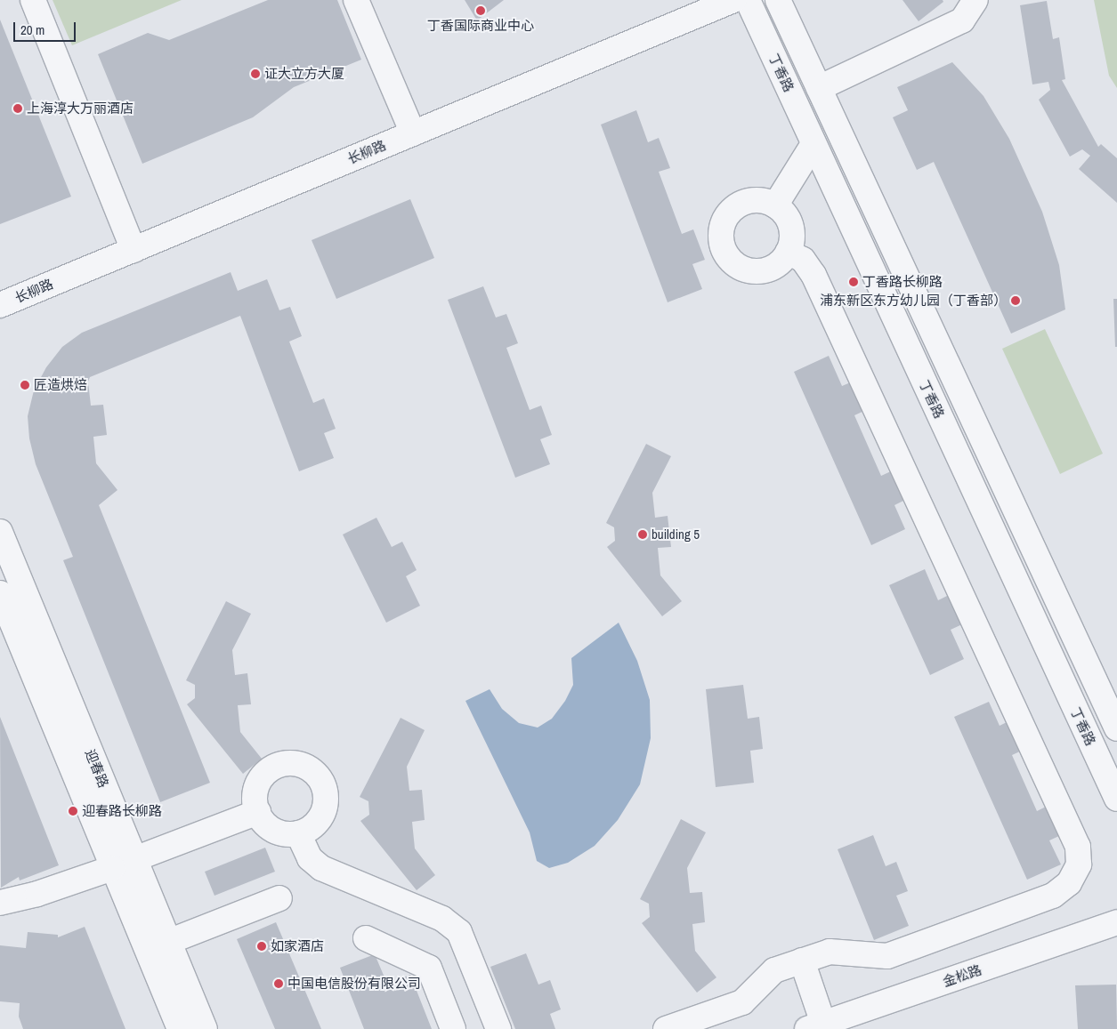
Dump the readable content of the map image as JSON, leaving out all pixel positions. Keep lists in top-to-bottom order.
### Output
{
  "streets": {
    "street": [
      "丁香路",
      "长柳路",
      "迎春路",
      "金松路"
    ]
  },
  "places": [
    "丁香国际商业中心",
    "证大立方大厦",
    "上海淳大万丽酒店",
    "丁香路长柳路",
    "浦东新区东方幼儿园（丁香部）",
    "匠造烘焙",
    "building 5",
    "迎春路长柳路",
    "如家酒店",
    "中国电信股份有限公司"
  ],
  "scale_bar": "20 m"
}
